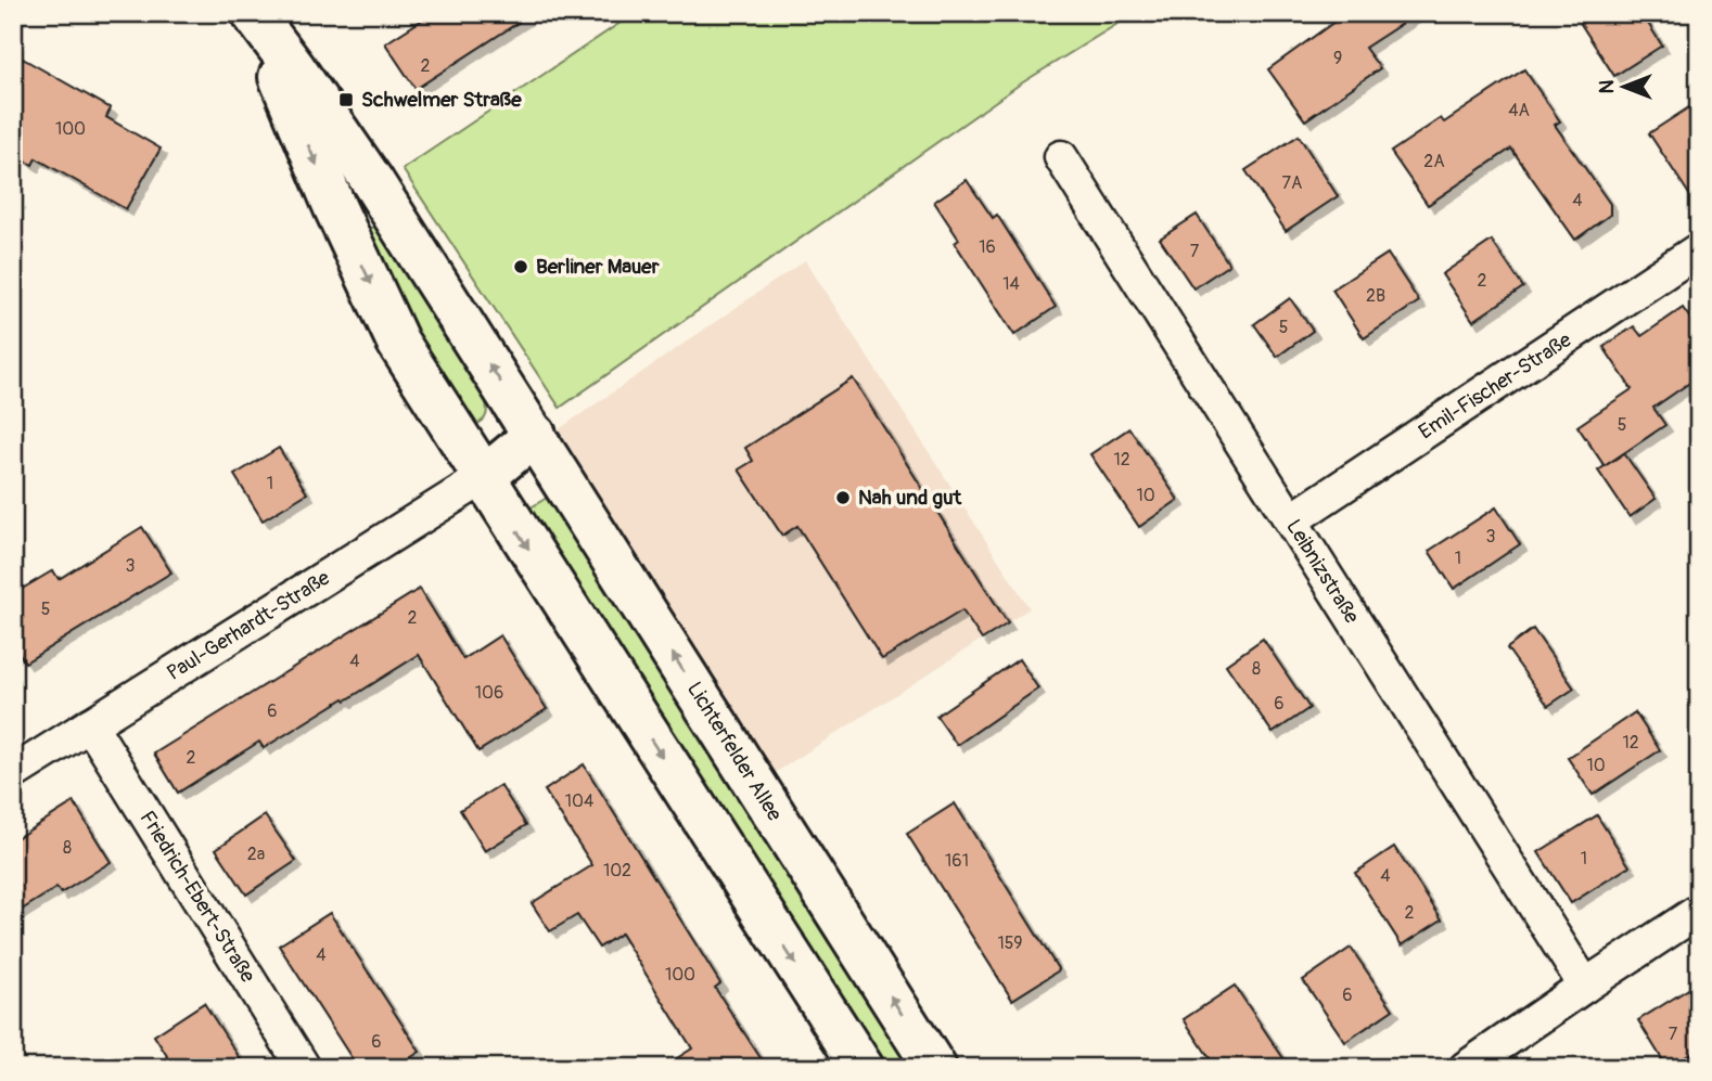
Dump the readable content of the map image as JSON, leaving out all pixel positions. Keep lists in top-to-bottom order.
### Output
{
  "streets": {
    "main road": ["Lichterfelder Allee"],
    "street": [
      "Emil-Fischer-Straße",
      "Leibnizstraße",
      "Paul-Gerhardt-Straße",
      "Friedrich-Ebert-Straße"
    ]
  },
  "crossings": [
    ["Emil-Fischer-Straße", "Leibnizstraße"],
    ["Paul-Gerhardt-Straße", "Friedrich-Ebert-Straße"]
  ],
  "places": {
    "transit": ["Schwelmer Straße"],
    "other": ["Berliner Mauer", "Nah und gut"]
  },
  "house_numbers": [
    "9",
    "2",
    "4A",
    "100",
    "2A",
    "7A",
    "4",
    "16",
    "7",
    "2",
    "14",
    "2B",
    "5",
    "5",
    "12",
    "1",
    "10",
    "3",
    "1",
    "3",
    "5",
    "2",
    "4",
    "8",
    "106",
    "6",
    "6",
    "12",
    "2",
    "10",
    "104",
    "8",
    "2a",
    "1",
    "161",
    "102",
    "4",
    "2",
    "159",
    "4",
    "100",
    "6",
    "7",
    "6"
  ],
  "north": "left"
}
